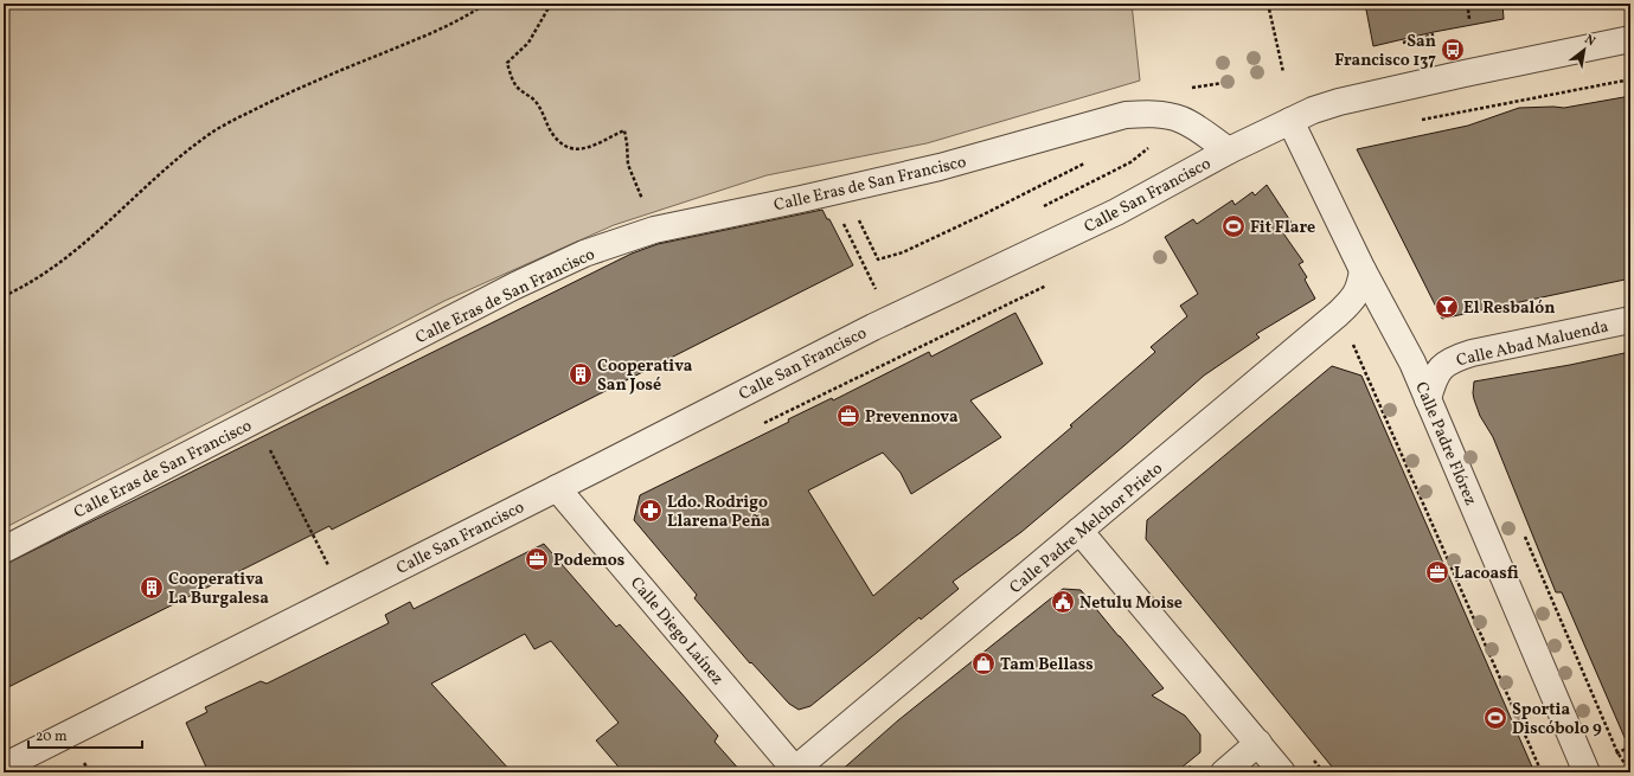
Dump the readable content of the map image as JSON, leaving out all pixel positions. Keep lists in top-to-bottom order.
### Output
{
  "streets": {
    "street": [
      "Calle Eras de San Francisco",
      "Calle San Francisco",
      "Calle Abad Maluenda",
      "Calle Padre Flórez",
      "Calle Padre Melchor Prieto",
      "Calle Diego Laínez"
    ]
  },
  "crossings": [
    ["Calle Eras de San Francisco", "Calle San Francisco"],
    ["Calle San Francisco", "Calle Padre Flórez"],
    ["Calle San Francisco", "Calle Diego Laínez"],
    ["Calle Abad Maluenda", "Calle Padre Flórez"],
    ["Calle Padre Flórez", "Calle Padre Melchor Prieto"],
    ["Calle Padre Melchor Prieto", "Calle Diego Laínez"]
  ],
  "places": {
    "bus stop": ["San Francisco 137"],
    "sports": ["Fit Flare", "Sportia Discóbolo 9"],
    "bar": ["El Resbalón"],
    "building": ["Cooperativa San José", "Cooperativa La Burgalesa"],
    "office": ["Prevennova", "Podemos", "Lacoasfi"],
    "pharmacy": ["Ldo. Rodrigo Llarena Peña"],
    "public building": ["Netulu Moise"],
    "shop": ["Tam Bellass"]
  },
  "scale_bar": "20 m",
  "north": "top right"
}
